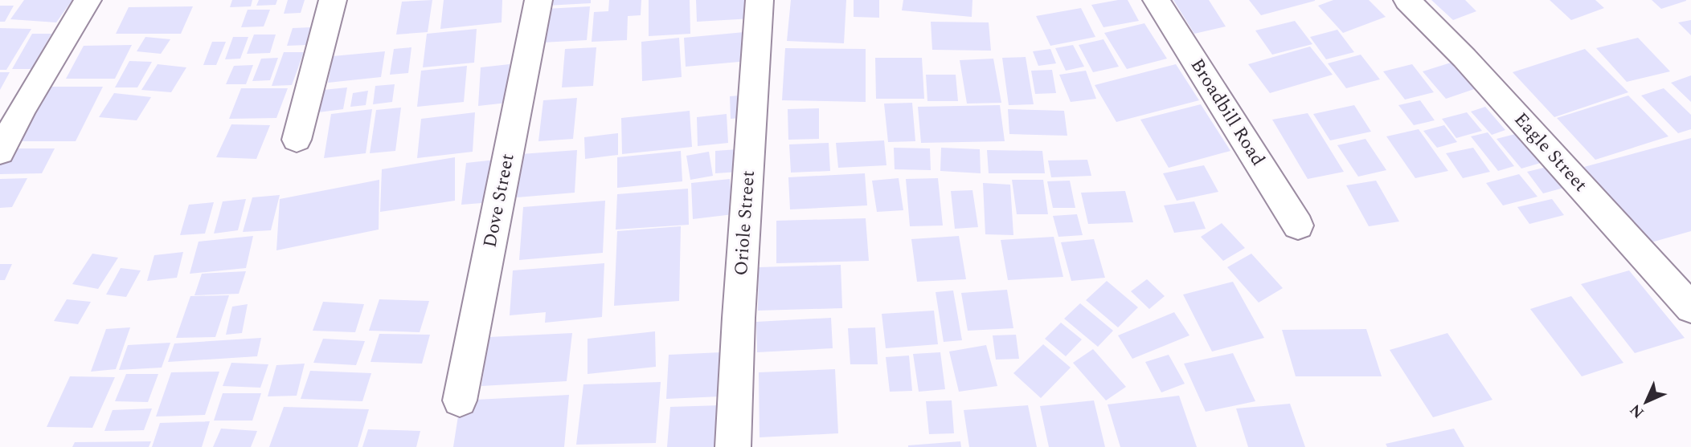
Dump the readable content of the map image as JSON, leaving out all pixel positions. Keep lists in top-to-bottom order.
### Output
{
  "streets": {
    "street": [
      "Broadbill Road",
      "Eagle Street",
      "Dove Street",
      "Oriole Street"
    ]
  },
  "north": "bottom left"
}
